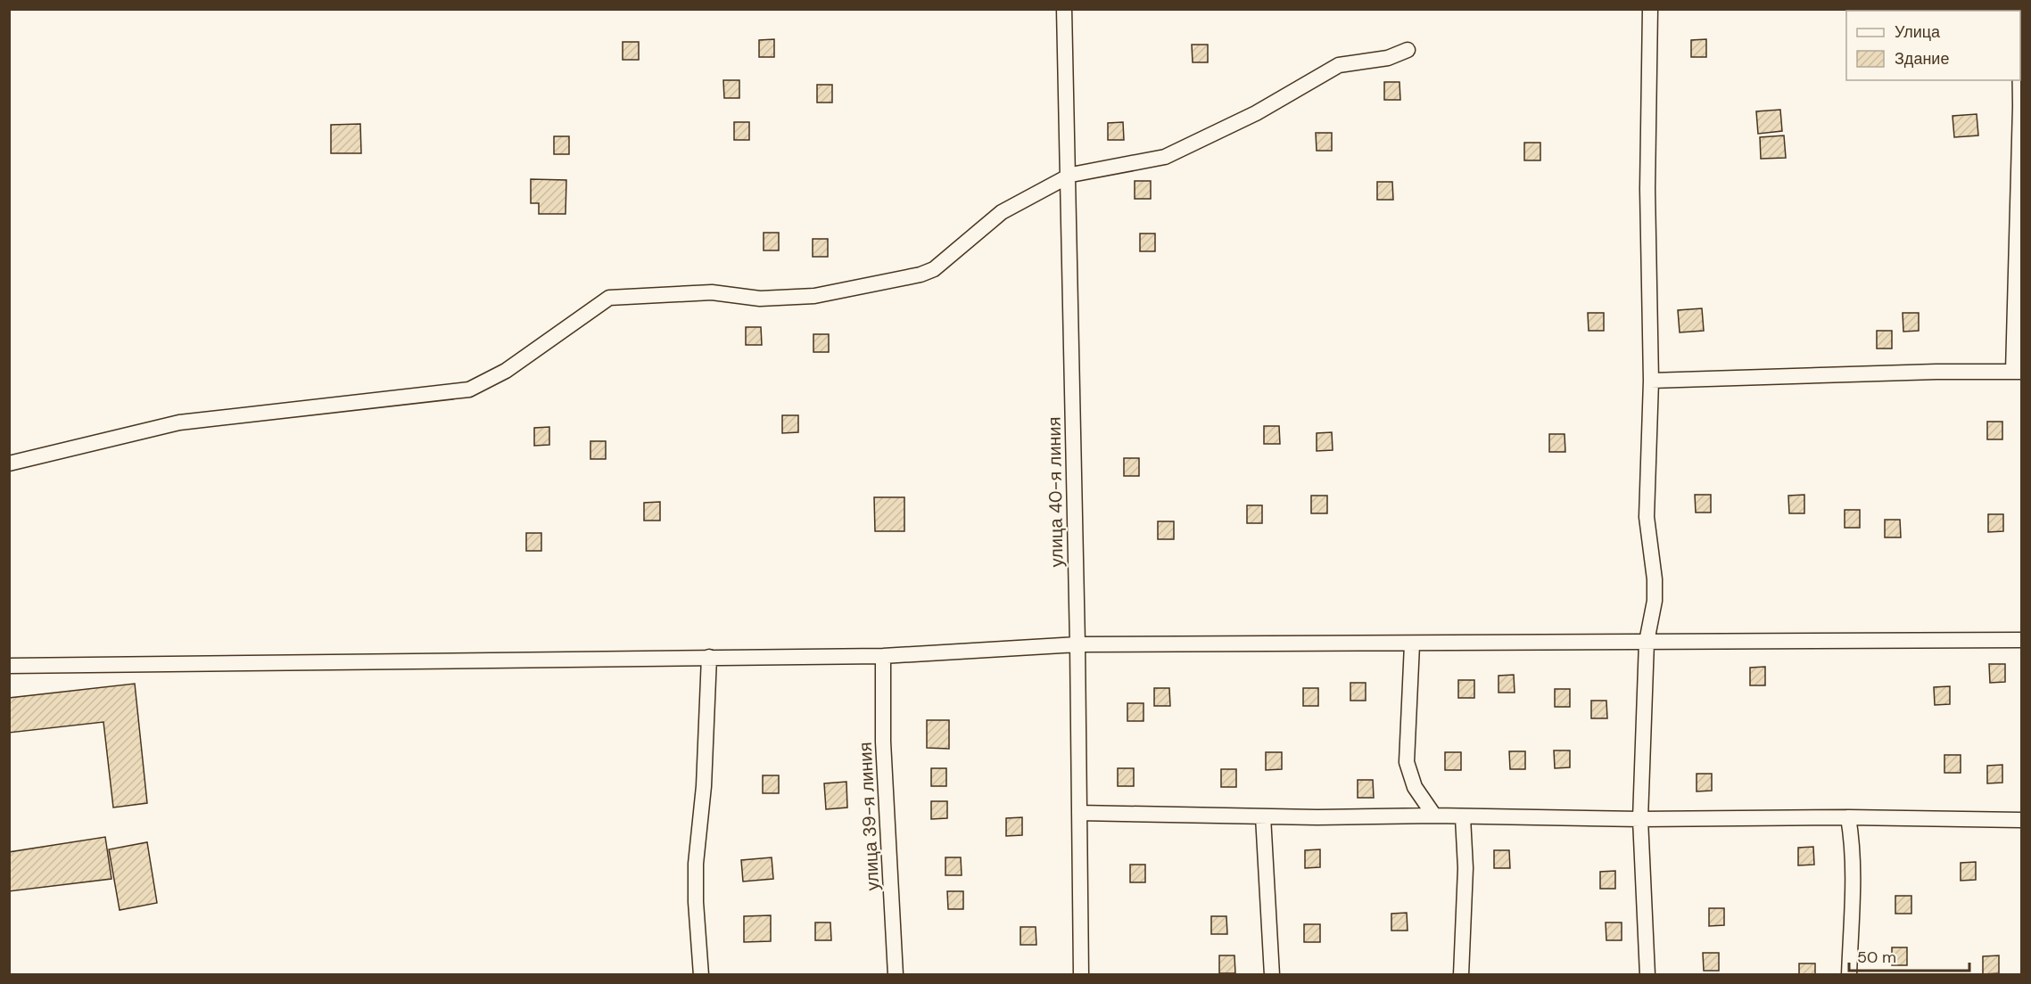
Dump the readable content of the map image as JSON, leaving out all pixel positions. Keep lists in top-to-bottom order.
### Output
{
  "streets": {
    "street": ["улица 40-я линия", "улица 39-я линия"]
  },
  "legend": ["Улица", "Здание"],
  "scale_bar": "50 m"
}
